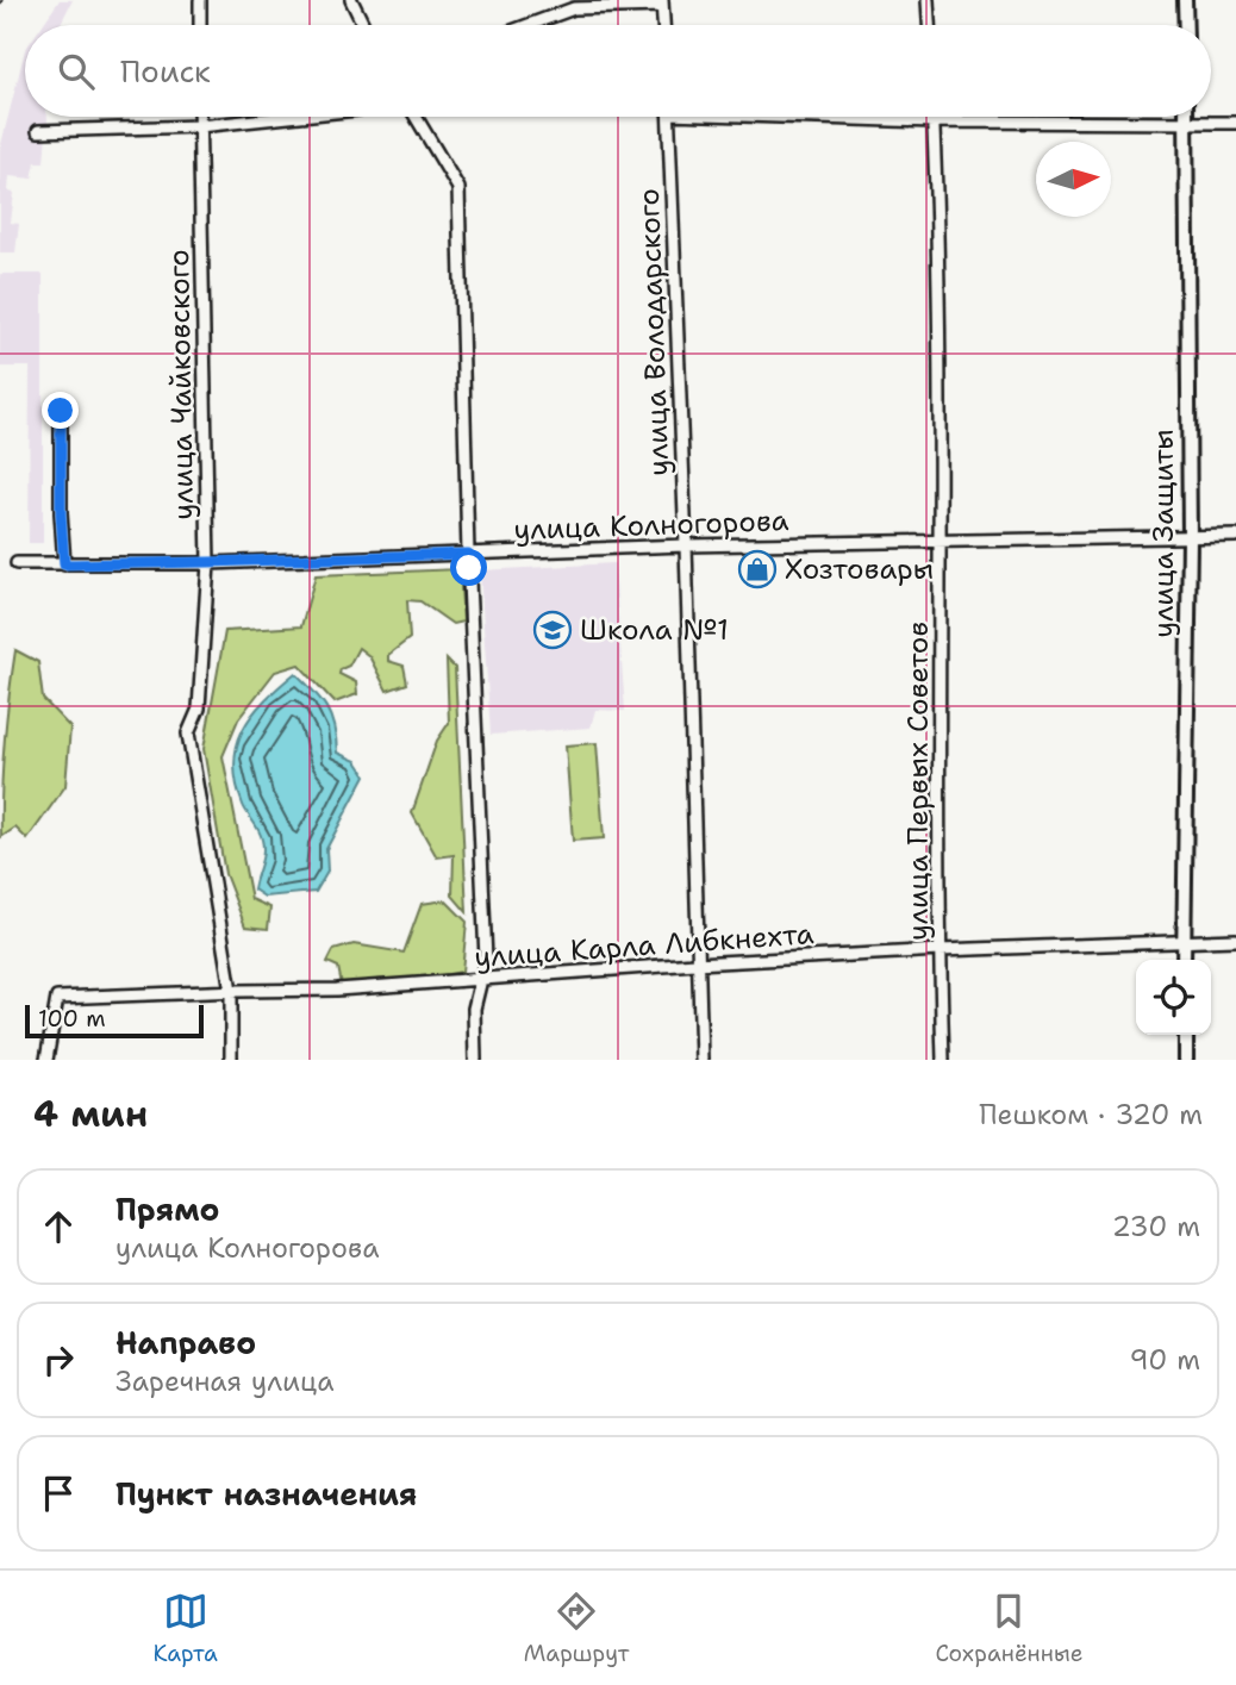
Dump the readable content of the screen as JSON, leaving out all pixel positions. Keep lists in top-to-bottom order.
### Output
{
  "streets": {
    "street": [
      "улица Володарского",
      "улица Чайковского",
      "улица Колногорова",
      "улица Защиты",
      "улица Первых Советов",
      "улица Карла Либкнехта"
    ]
  },
  "crossings": [
    ["улица Володарского", "улица Колногорова"],
    ["улица Володарского", "улица Карла Либкнехта"],
    ["улица Чайковского", "улица Колногорова"],
    ["улица Чайковского", "улица Карла Либкнехта"],
    ["улица Колногорова", "улица Защиты"],
    ["улица Колногорова", "улица Первых Советов"],
    ["улица Защиты", "улица Карла Либкнехта"],
    ["улица Первых Советов", "улица Карла Либкнехта"]
  ],
  "places": {
    "shop": ["Хозтовары"],
    "school or university": ["Школа №1"]
  },
  "scale_bar": "100 m",
  "north": "right",
  "page": {
    "search": "Поиск",
    "scale": "100 m",
    "heading": ["4 мин", "Пешком · 320 m"],
    "list": [
      ["Прямо", "улица Колногорова", "230 m"],
      ["Направо", "Заречная улица", "90 m"],
      "Пункт назначения"
    ],
    "nav": ["Карта", "Маршрут", "Сохранённые"]
  }
}
